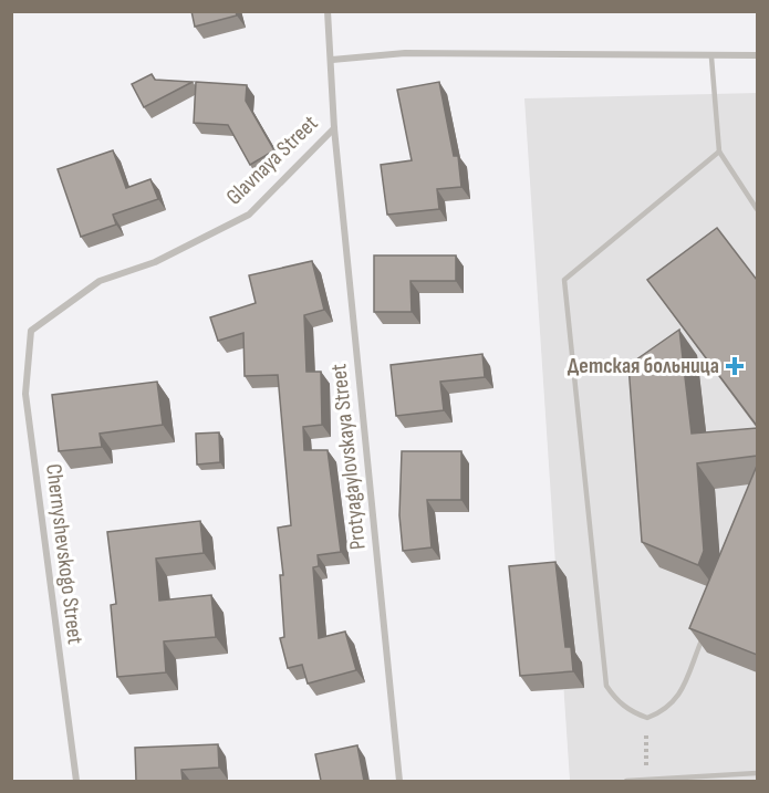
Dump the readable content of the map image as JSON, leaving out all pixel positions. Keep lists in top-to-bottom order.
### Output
{
  "streets": {
    "street": ["Glavnaya Street", "Protyagaylovskaya Street", "Chernyshevskogo Street"]
  },
  "crossings": [
    ["Glavnaya Street", "Protyagaylovskaya Street"],
    ["Glavnaya Street", "Chernyshevskogo Street"]
  ],
  "places": {
    "health": ["Детская больница"]
  }
}
